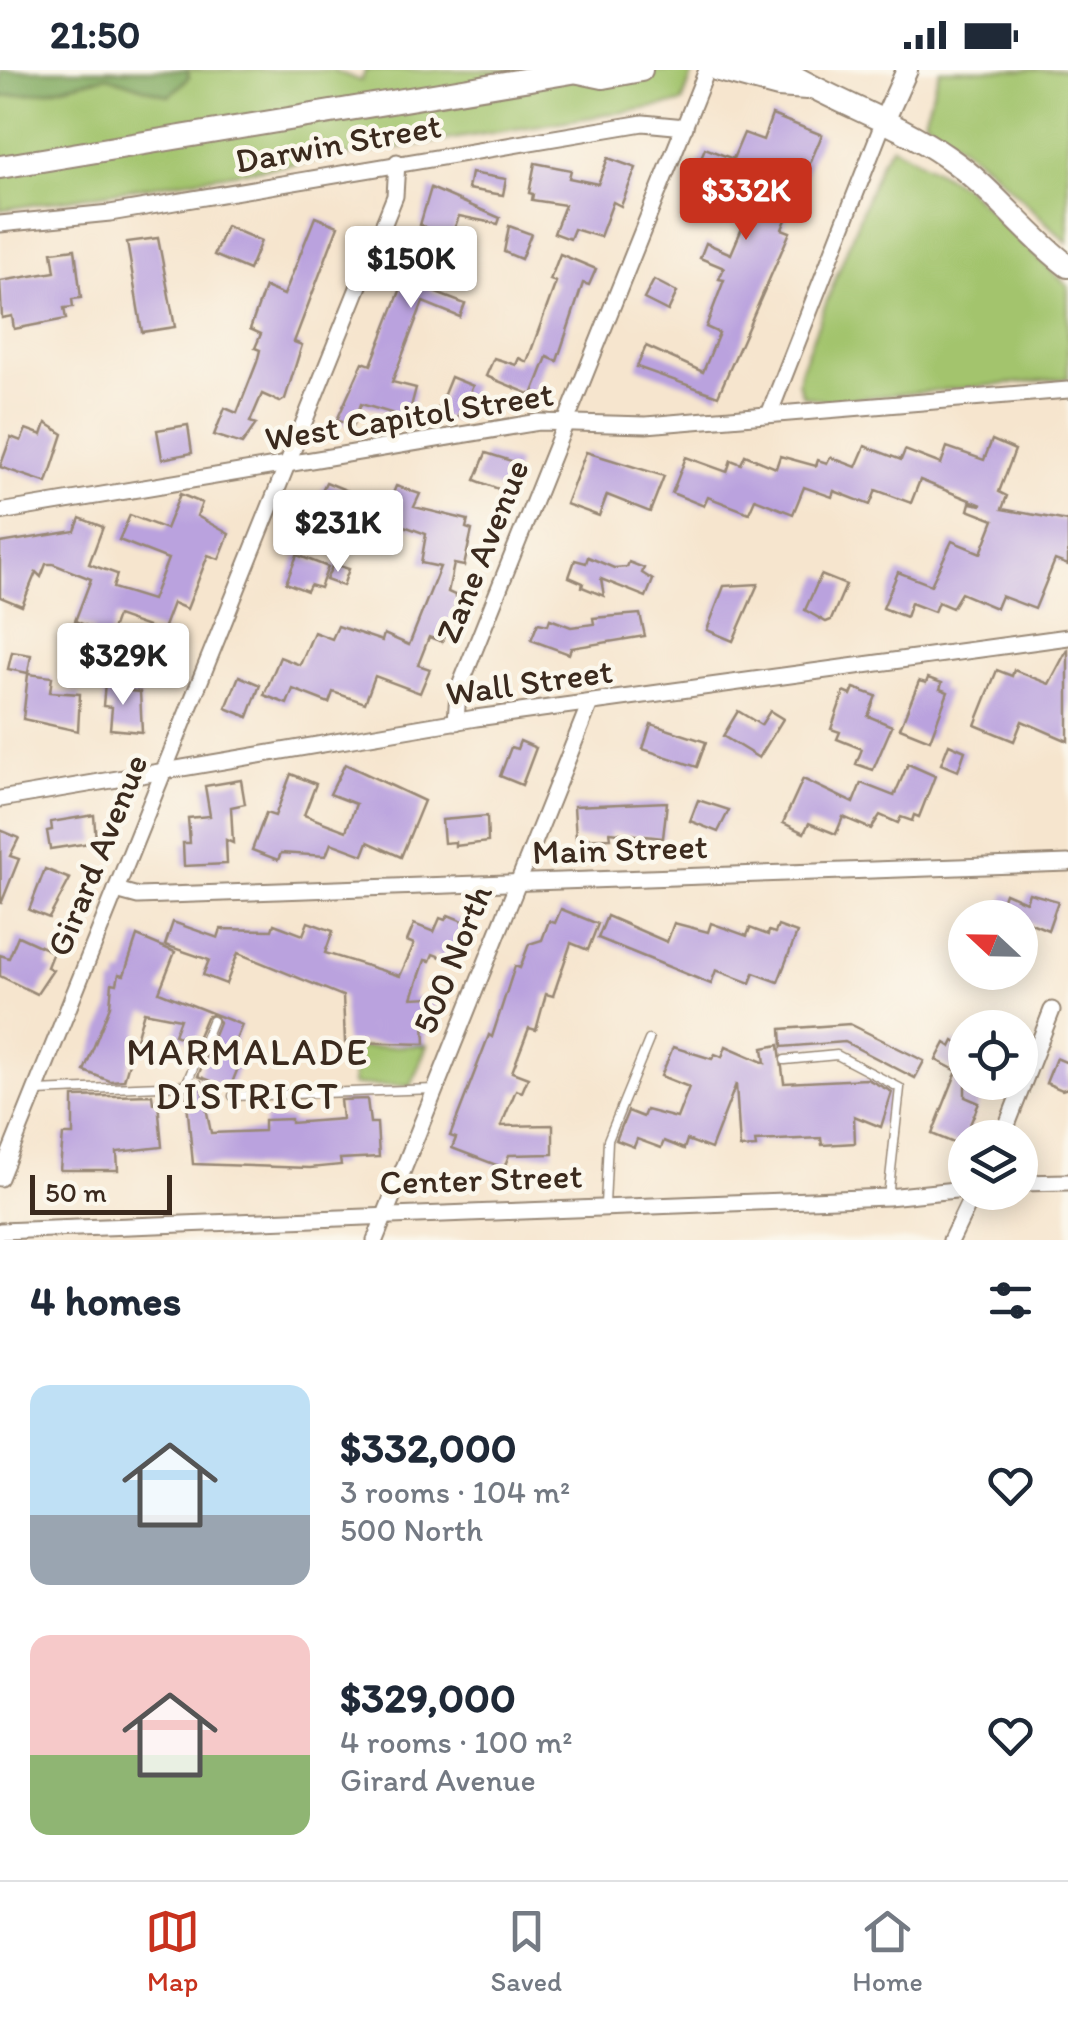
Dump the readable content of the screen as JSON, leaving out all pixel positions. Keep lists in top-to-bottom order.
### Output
{
  "streets": {
    "street": [
      "Darwin Street",
      "West Capitol Street",
      "Zane Avenue",
      "Wall Street",
      "Main Street",
      "Girard Avenue",
      "500 North",
      "Center Street"
    ]
  },
  "crossings": [
    ["Darwin Street", "Zane Avenue"],
    ["Darwin Street", "Girard Avenue"],
    ["West Capitol Street", "Zane Avenue"],
    ["West Capitol Street", "Girard Avenue"],
    ["Zane Avenue", "Wall Street"],
    ["Wall Street", "Girard Avenue"],
    ["Wall Street", "500 North"],
    ["Main Street", "Girard Avenue"],
    ["Main Street", "500 North"],
    ["500 North", "Center Street"]
  ],
  "districts": ["MARMALADE DISTRICT"],
  "scale_bar": "50 m",
  "north": "left",
  "page": {
    "status": "21:50",
    "price": [
      "$332K",
      "$150K",
      "$231K",
      "$329K"
    ],
    "scale": "50 m",
    "heading": "4 homes",
    "list": [
      {
        "name": "$332,000",
        "note": "3 rooms · 104 m² · 500 North"
      },
      {
        "name": "$329,000",
        "note": "4 rooms · 100 m² · Girard Avenue"
      }
    ],
    "tabs": ["Map", "Saved", "Home"]
  }
}
